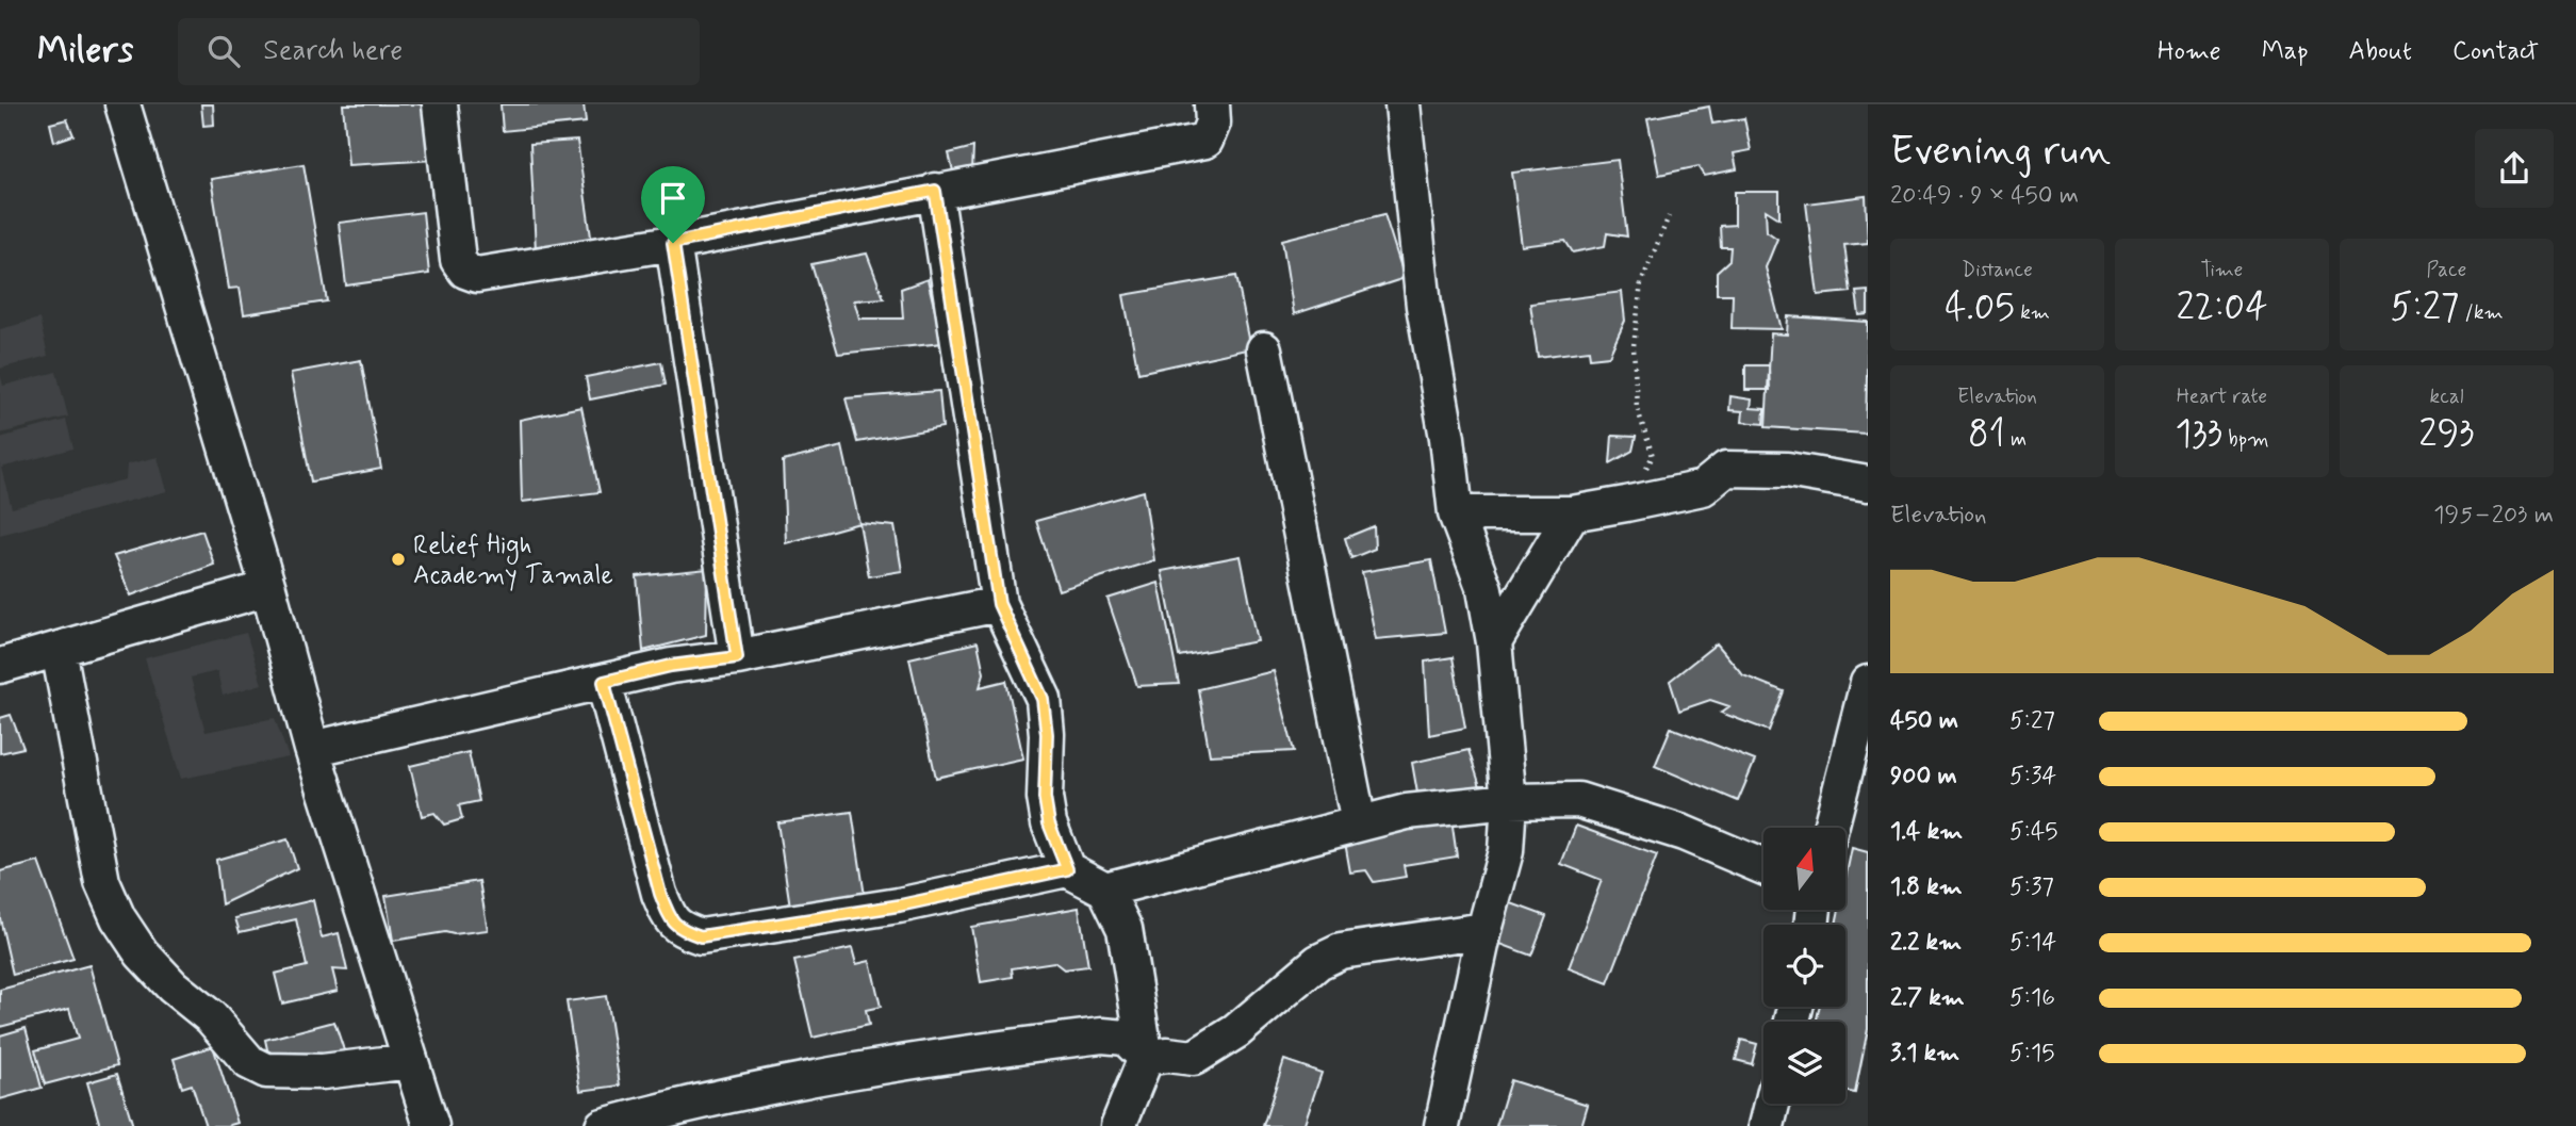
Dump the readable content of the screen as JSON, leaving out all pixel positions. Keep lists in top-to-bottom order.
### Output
{
  "places": ["Relief High Academy Tamale"],
  "north": "top",
  "page": {
    "header": "Milers",
    "search": "Search here",
    "nav": [
      "Home",
      "Map",
      "About",
      "Contact"
    ],
    "heading": ["Evening run", "20:49 · 9 × 450 m"],
    "stats": [
      ["Distance", "4.05 km"],
      ["Time", "22:04"],
      ["Pace", "5:27 /km"],
      ["Elevation", "81 m"],
      ["Heart rate", "133 bpm"],
      ["kcal", "293"]
    ],
    "chart": ["Elevation", "195–203 m"],
    "list": [
      {
        "name": "450 m",
        "note": "5:27"
      },
      {
        "name": "900 m",
        "note": "5:34"
      },
      {
        "name": "1.4 km",
        "note": "5:45"
      },
      {
        "name": "1.8 km",
        "note": "5:37"
      },
      {
        "name": "2.2 km",
        "note": "5:14"
      },
      {
        "name": "2.7 km",
        "note": "5:16"
      },
      {
        "name": "3.1 km",
        "note": "5:15"
      }
    ]
  }
}
